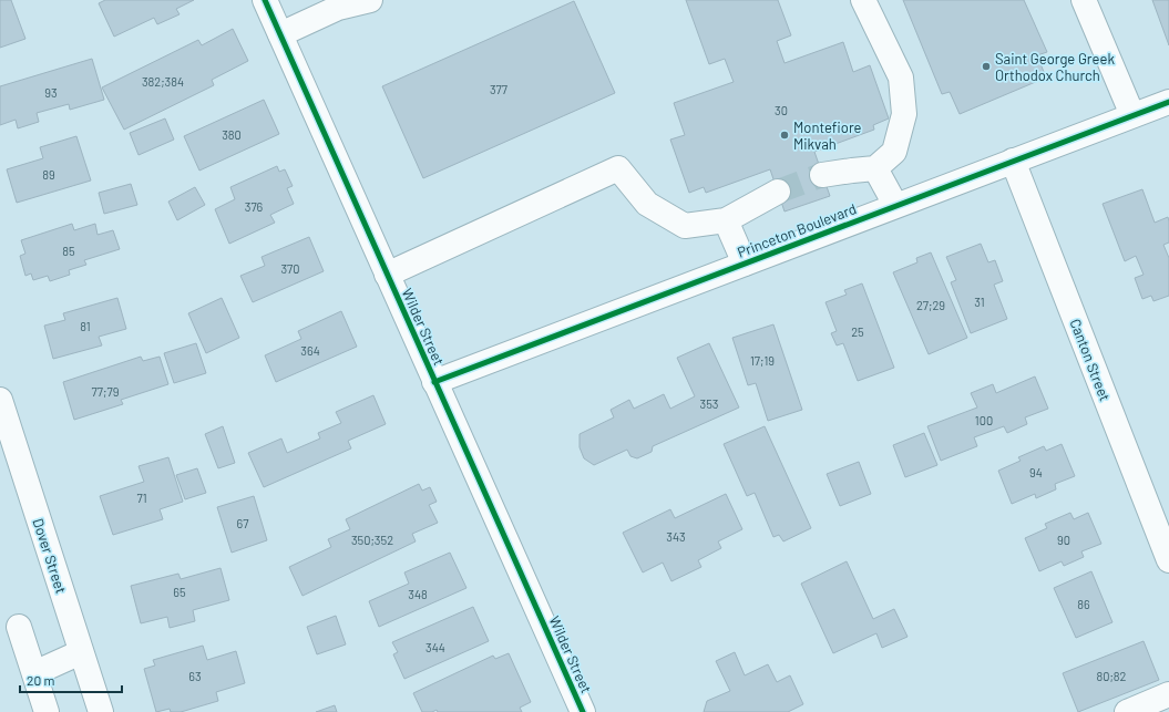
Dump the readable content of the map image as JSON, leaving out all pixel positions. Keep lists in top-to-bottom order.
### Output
{
  "streets": {
    "street": [
      "Princeton Boulevard",
      "Wilder Street",
      "Canton Street",
      "Dover Street"
    ]
  },
  "crossings": [
    ["Princeton Boulevard", "Wilder Street"],
    ["Princeton Boulevard", "Canton Street"]
  ],
  "places": ["Saint George Greek Orthodox Church", "Montefiore Mikvah"],
  "house_numbers": [
    "382;384",
    "377",
    "93",
    "30",
    "380",
    "89",
    "376",
    "85",
    "370",
    "31",
    "27;29",
    "81",
    "25",
    "364",
    "17;19",
    "77;79",
    "353",
    "100",
    "94",
    "71",
    "67",
    "343",
    "350;352",
    "90",
    "65",
    "348",
    "86",
    "344",
    "63",
    "80;82"
  ],
  "scale_bar": "20 m"
}
